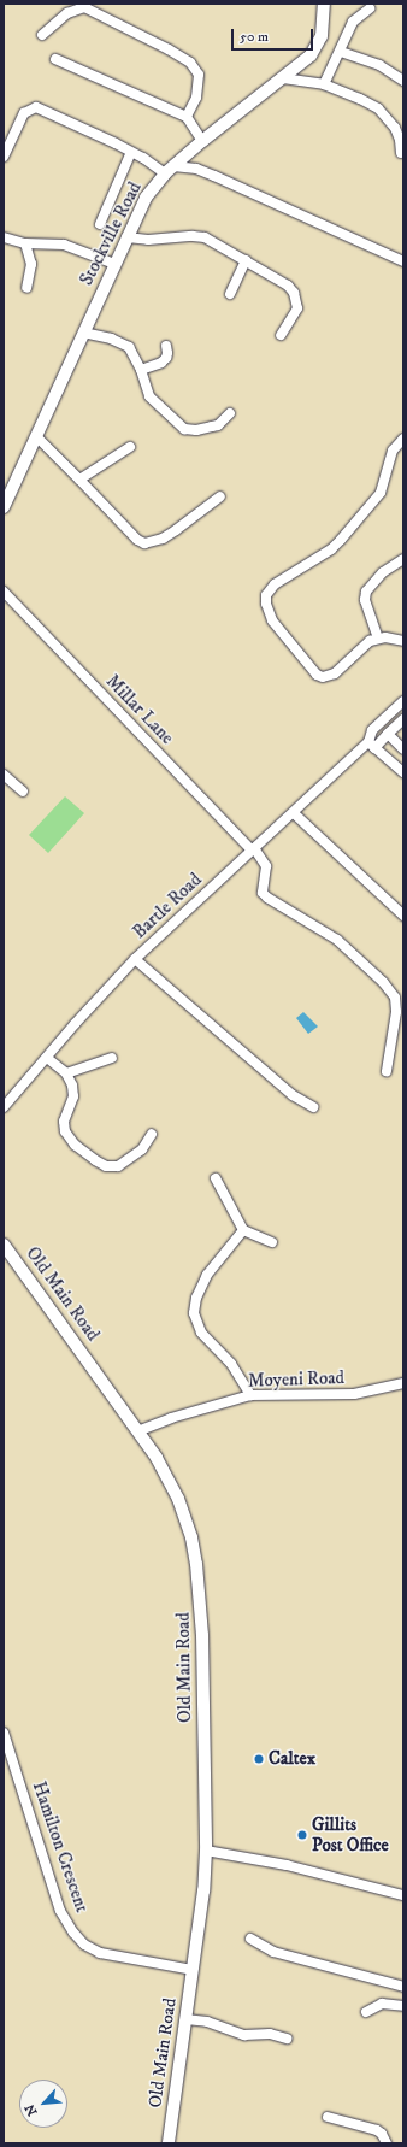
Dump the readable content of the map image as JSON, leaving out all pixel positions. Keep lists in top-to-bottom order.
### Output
{
  "streets": {
    "street": [
      "Stockville Road",
      "Millar Lane",
      "Bartle Road",
      "Old Main Road",
      "Moyeni Road",
      "Hamilton Crescent"
    ]
  },
  "crossings": [
    ["Millar Lane", "Bartle Road"],
    ["Old Main Road", "Moyeni Road"],
    ["Old Main Road", "Hamilton Crescent"]
  ],
  "places": ["Caltex", "Gillits Post Office"],
  "scale_bar": "50 m",
  "north": "bottom left"
}
